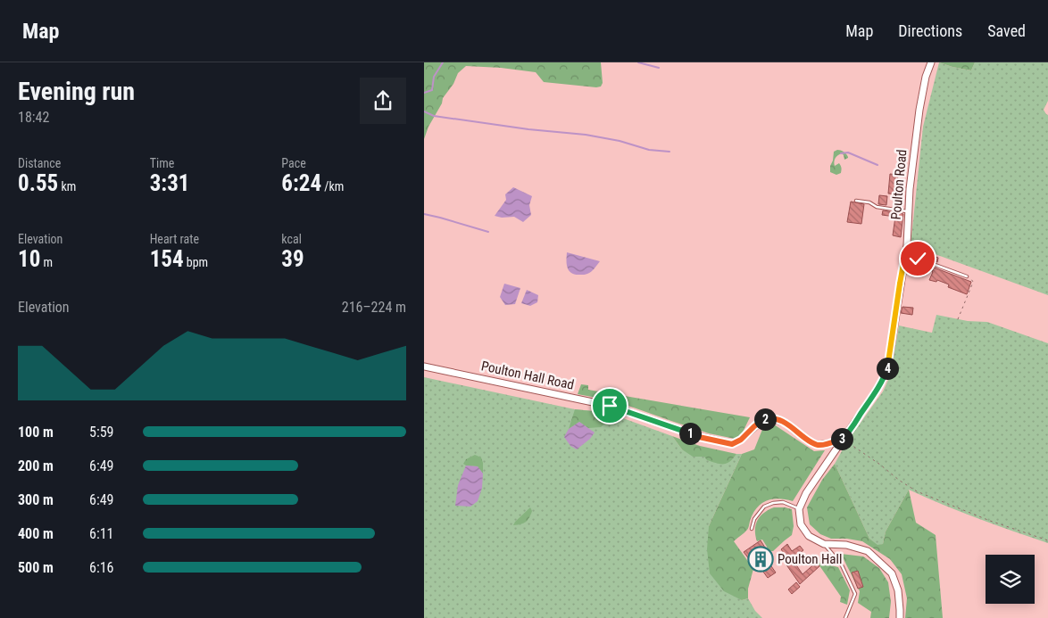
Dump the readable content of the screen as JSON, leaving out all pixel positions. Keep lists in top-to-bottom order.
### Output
{
  "streets": {
    "street": ["Poulton Road", "Poulton Hall Road"]
  },
  "crossings": [
    ["Poulton Road", "Poulton Hall Road"]
  ],
  "places": {
    "building": ["Poulton Hall"]
  },
  "page": {
    "header": "Map",
    "nav": ["Map", "Directions", "Saved"],
    "heading": ["Evening run", "18:42"],
    "stats": [
      ["Distance", "0.55 km"],
      ["Time", "3:31"],
      ["Pace", "6:24 /km"],
      ["Elevation", "10 m"],
      ["Heart rate", "154 bpm"],
      ["kcal", "39"]
    ],
    "chart": ["Elevation", "216–224 m"],
    "pins": [
      "4",
      "2",
      "1",
      "3"
    ],
    "list": [
      {
        "name": "100 m",
        "note": "5:59"
      },
      {
        "name": "200 m",
        "note": "6:49"
      },
      {
        "name": "300 m",
        "note": "6:49"
      },
      {
        "name": "400 m",
        "note": "6:11"
      },
      {
        "name": "500 m",
        "note": "6:16"
      }
    ]
  }
}
